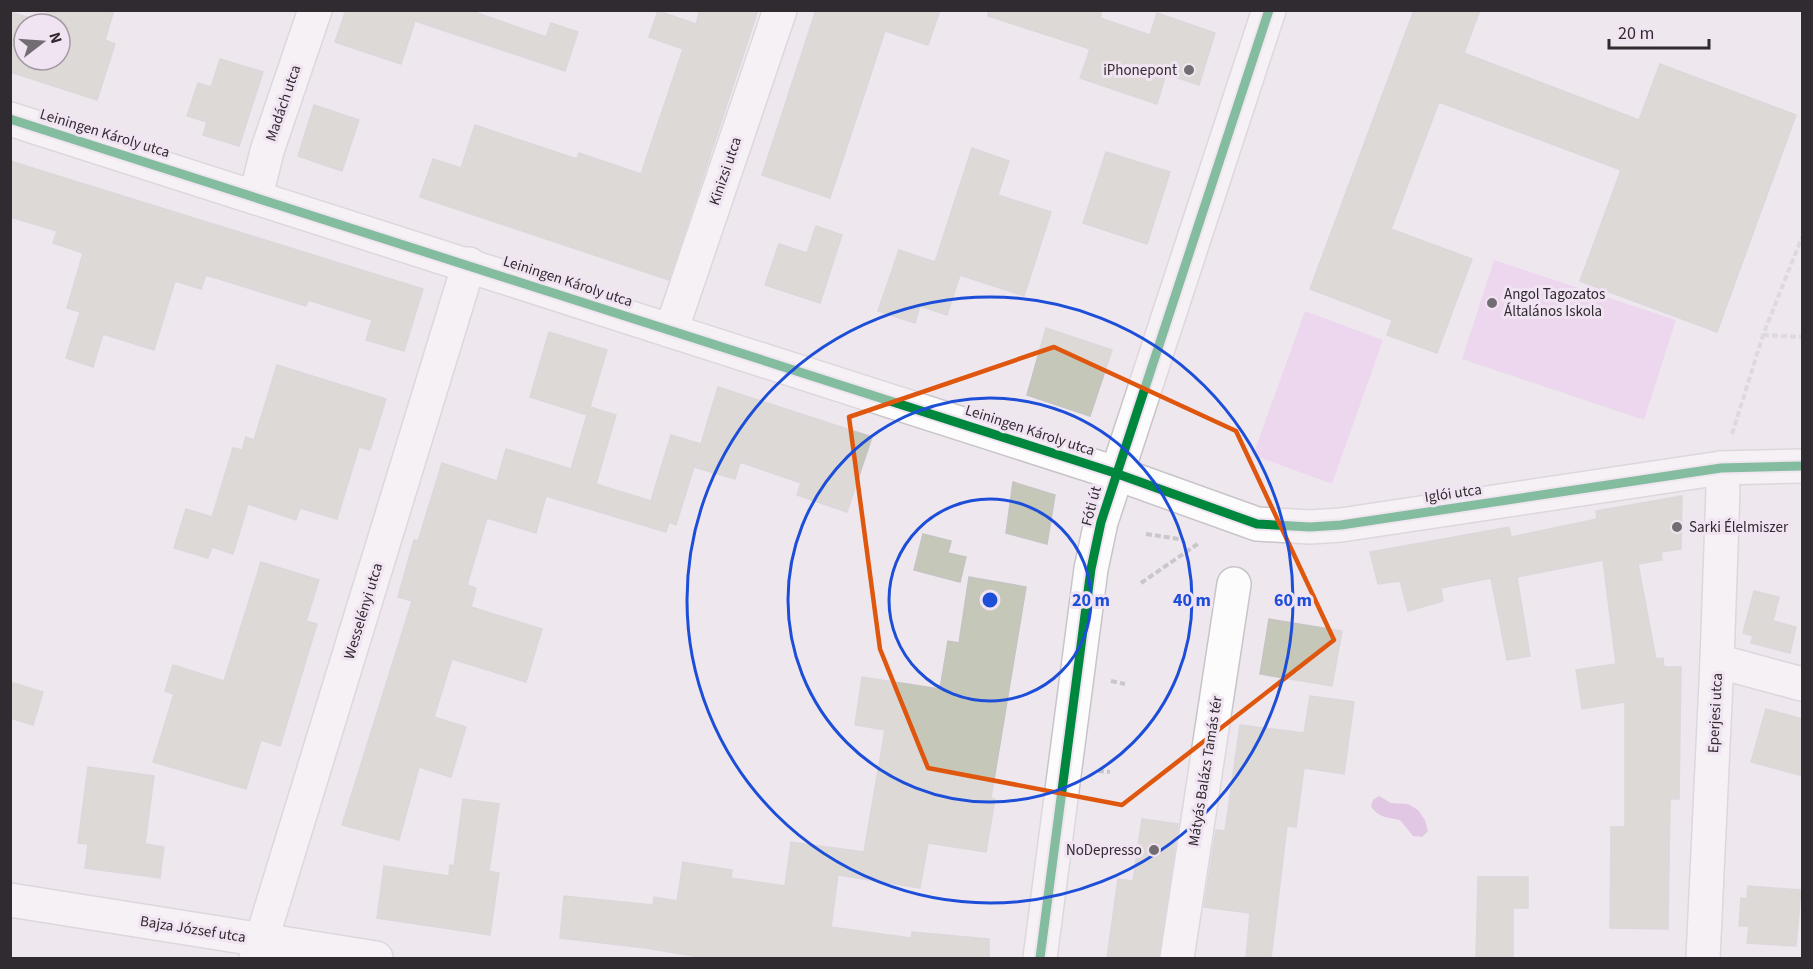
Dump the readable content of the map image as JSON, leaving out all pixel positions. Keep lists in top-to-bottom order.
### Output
{
  "streets": {
    "street": [
      "Madách utca",
      "Leiningen Károly utca",
      "Kinizsi utca",
      "Iglói utca",
      "Fóti út",
      "Wesselényi utca",
      "Eperjesi utca",
      "Mátyás Balázs Tamás tér",
      "Bajza József utca"
    ]
  },
  "crossings": [
    ["Madách utca", "Leiningen Károly utca"],
    ["Leiningen Károly utca", "Kinizsi utca"],
    ["Leiningen Károly utca", "Iglói utca"],
    ["Leiningen Károly utca", "Fóti út"],
    ["Leiningen Károly utca", "Wesselényi utca"],
    ["Iglói utca", "Fóti út"],
    ["Iglói utca", "Eperjesi utca"],
    ["Wesselényi utca", "Bajza József utca"]
  ],
  "places": [
    "iPhonepont",
    "Angol Tagozatos Általános Iskola",
    "Sarki Élelmiszer",
    "NoDepresso"
  ],
  "scale_bar": "20 m",
  "north": "right",
  "rings": ["20 m", "40 m", "60 m"]
}
